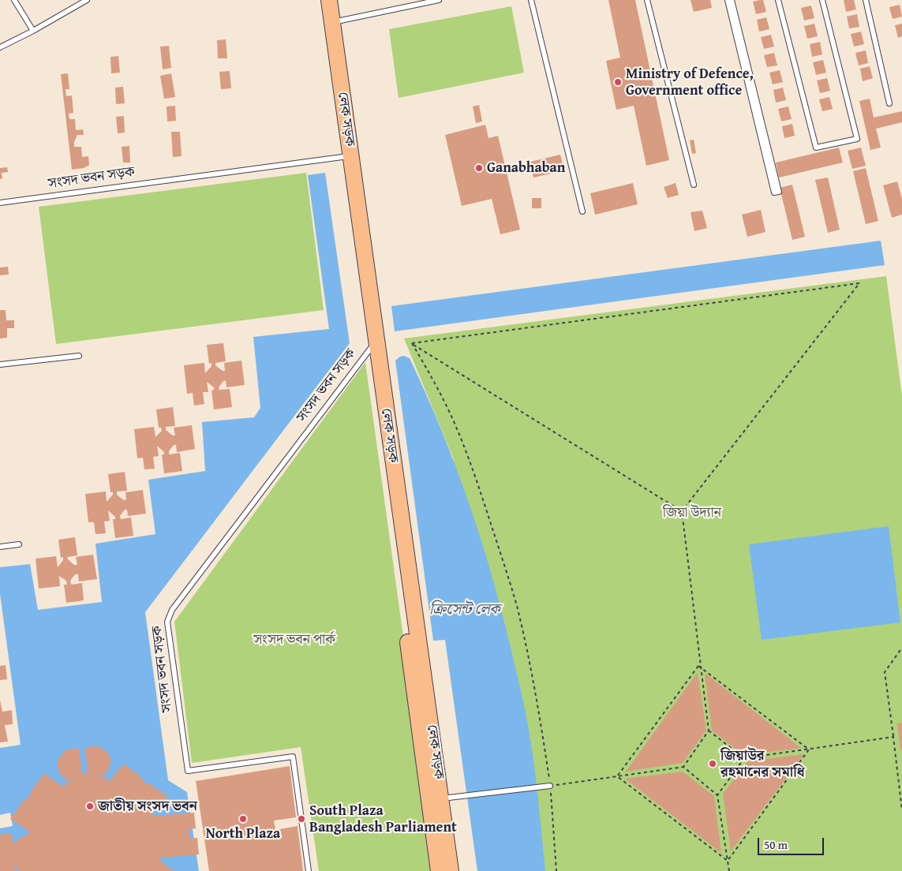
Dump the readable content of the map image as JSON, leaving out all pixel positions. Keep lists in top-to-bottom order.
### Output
{
  "streets": {
    "main road": ["লেক সড়ক"],
    "lane": ["সংসদ ভবন সড়ক"]
  },
  "crossings": [
    ["লেক সড়ক", "সংসদ ভবন সড়ক"]
  ],
  "water": ["ক্রিসেন্ট লেক"],
  "parks": ["জিয়া উদ্যান", "সংসদ ভবন পার্ক"],
  "places": [
    "Ministry of Defence, Government office",
    "Ganabhaban",
    "জিয়াউর রহমানের সমাধি",
    "জাতীয় সংসদ ভবন",
    "North Plaza",
    "South Plaza Bangladesh Parliament"
  ],
  "scale_bar": "50 m"
}
